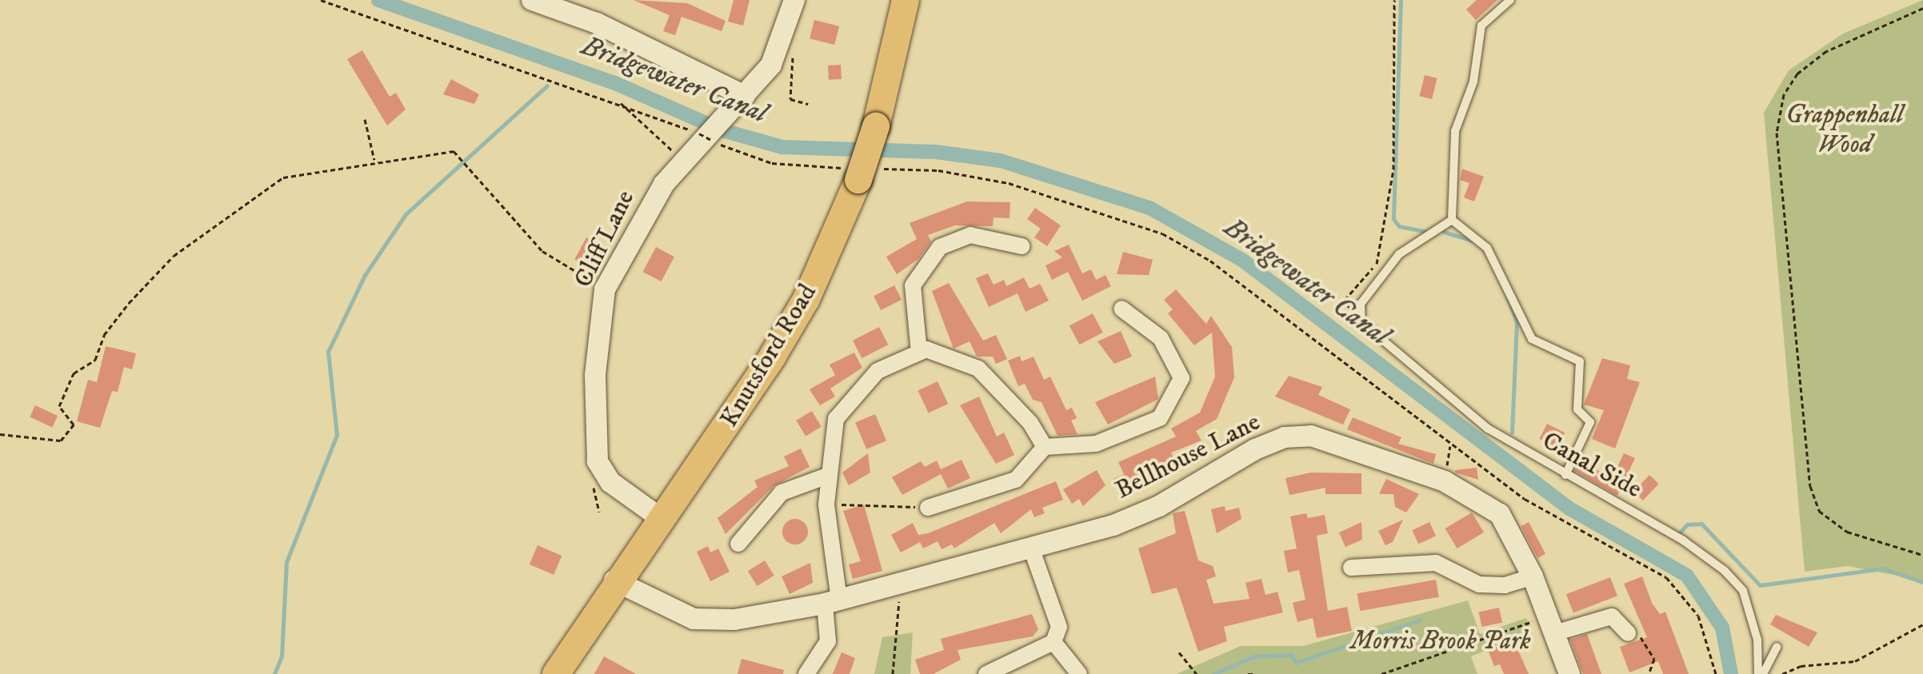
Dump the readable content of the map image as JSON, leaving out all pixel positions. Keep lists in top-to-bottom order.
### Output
{
  "streets": {
    "highway": ["Knutsford Road"],
    "street": ["Cliff Lane", "Bellhouse Lane"],
    "lane": ["Canal Side"]
  },
  "crossings": [
    ["Cliff Lane", "Knutsford Road"],
    ["Knutsford Road", "Bellhouse Lane"]
  ],
  "water": ["Bridgewater Canal"],
  "parks": ["Grappenhall Wood", "Morris Brook Park"]
}
